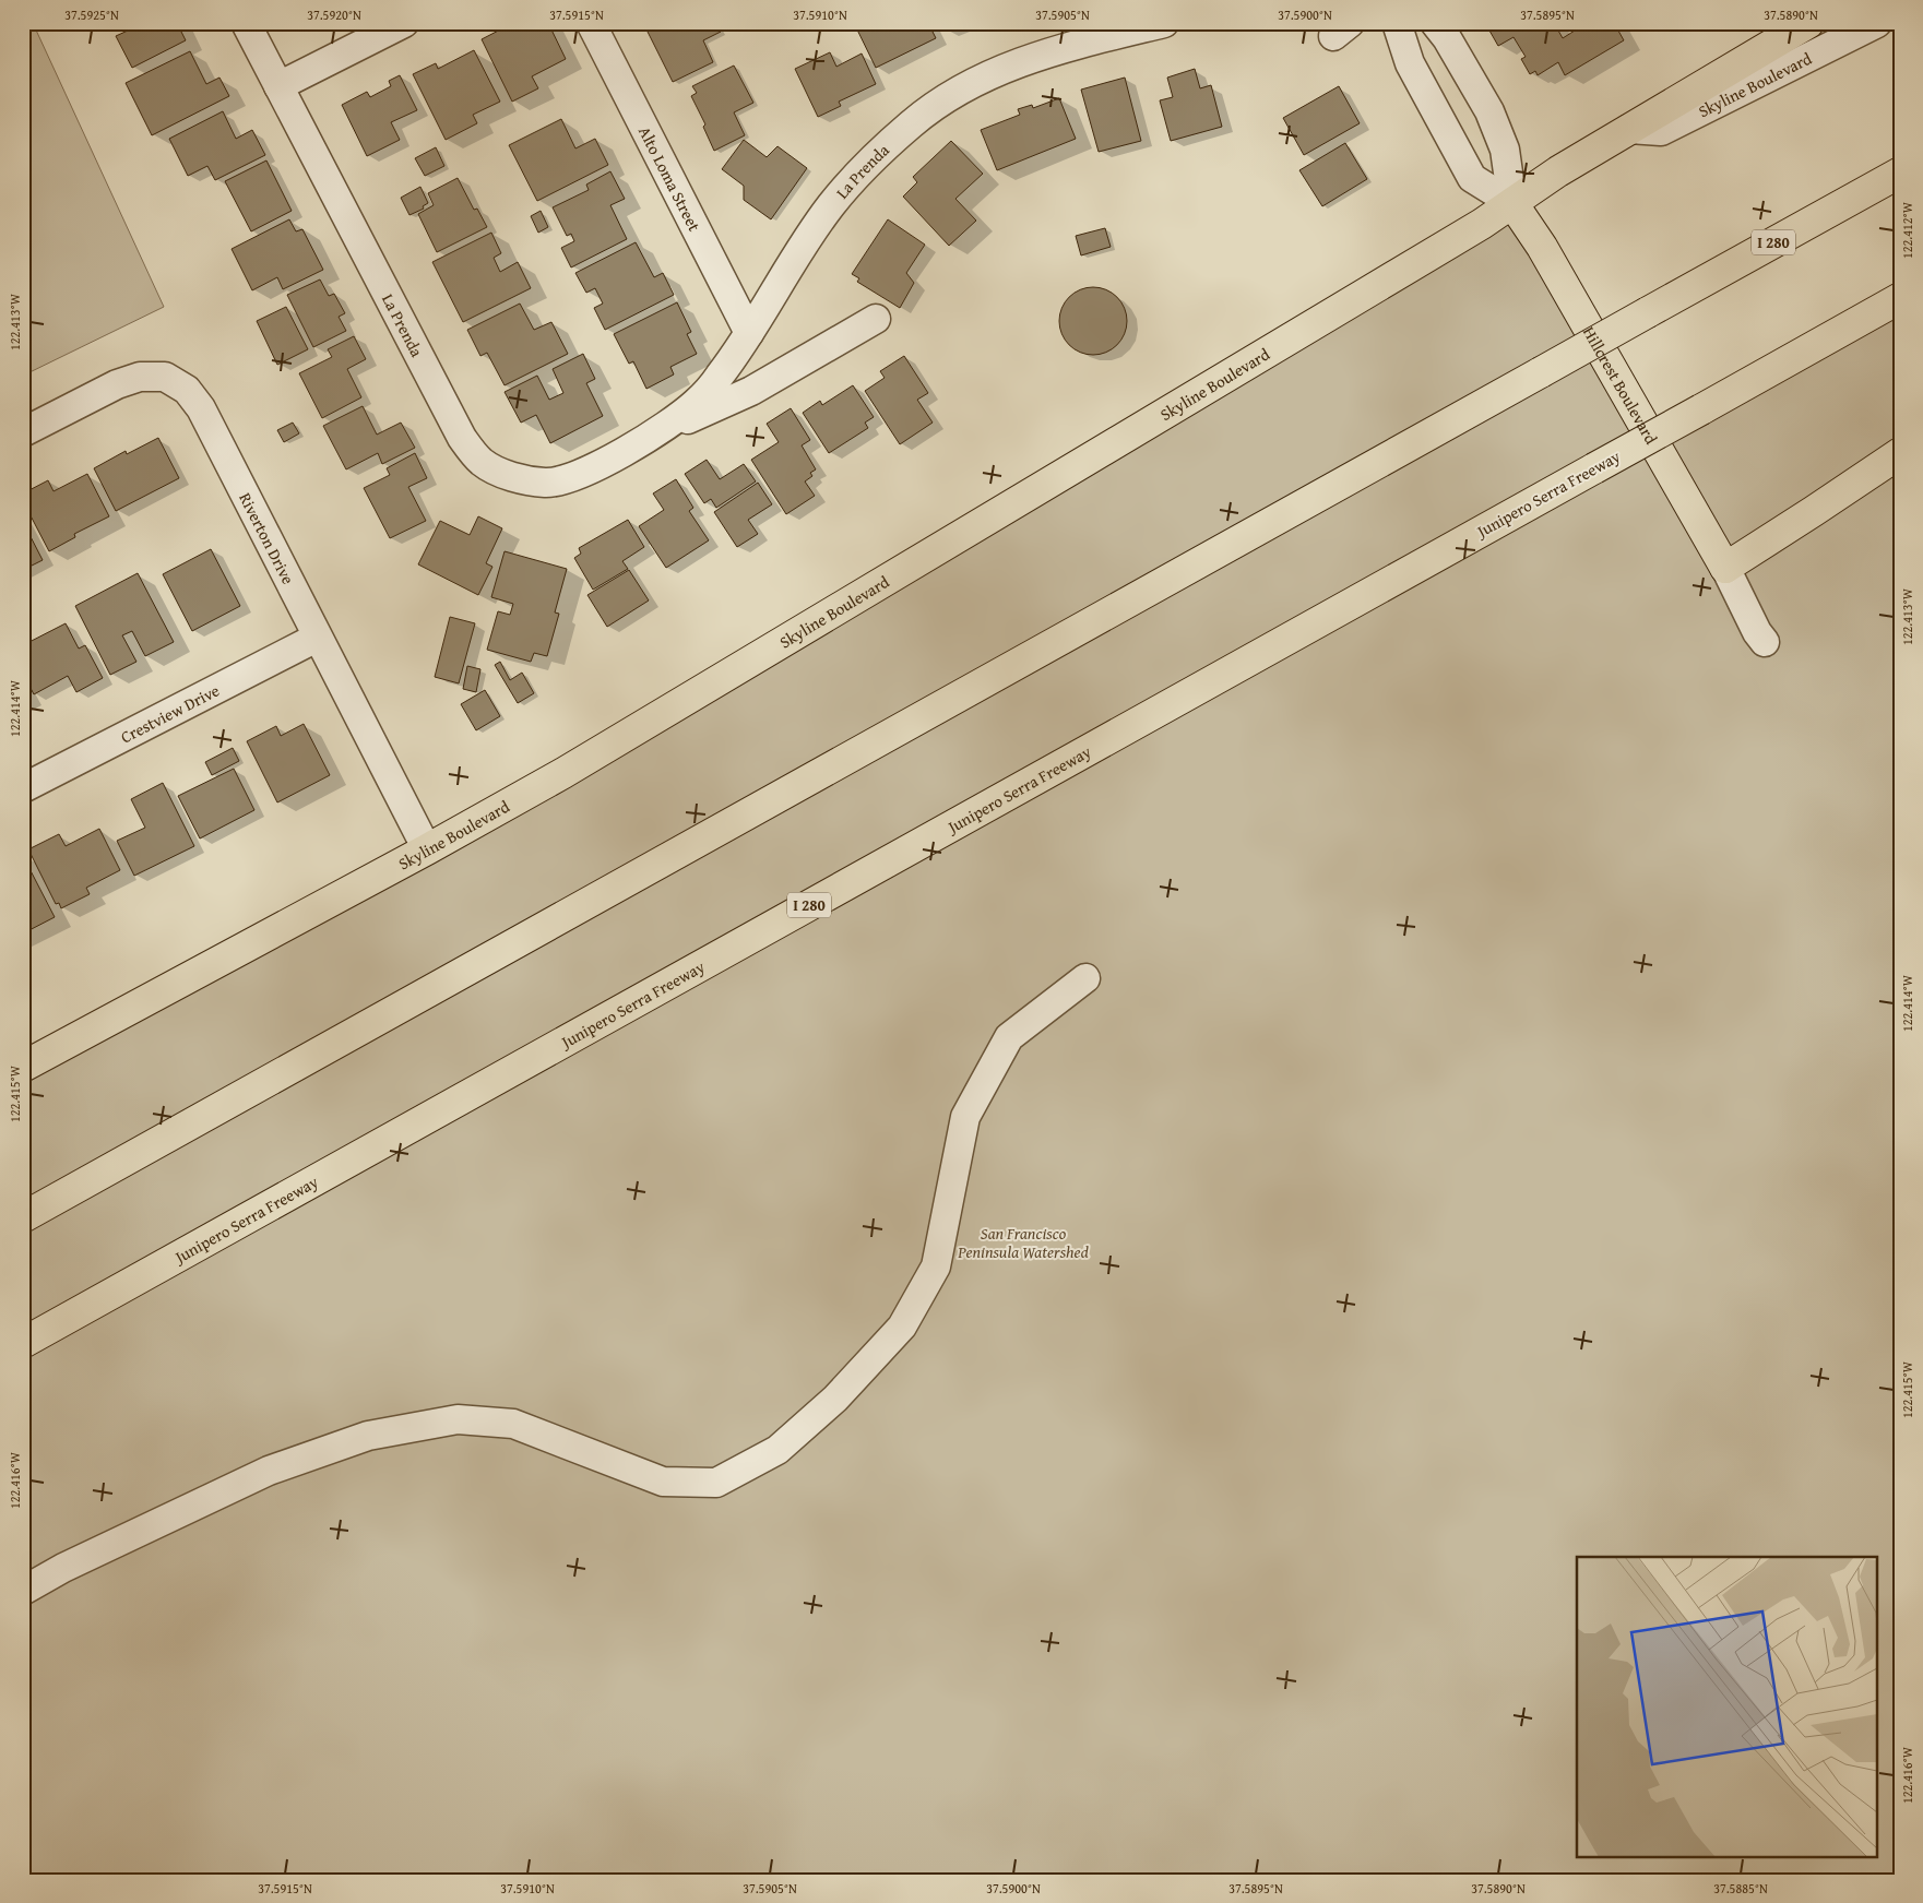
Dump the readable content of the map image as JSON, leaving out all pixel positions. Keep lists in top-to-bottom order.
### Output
{
  "streets": {
    "main road": [
      "Skyline Boulevard",
      "I 280",
      "Hillcrest Boulevard",
      "Junipero Serra Freeway"
    ],
    "street": [
      "La Prenda",
      "Alto Loma Street",
      "Riverton Drive",
      "Crestview Drive"
    ]
  },
  "crossings": [
    ["Skyline Boulevard", "Hillcrest Boulevard"],
    ["Skyline Boulevard", "Riverton Drive"],
    ["La Prenda", "Alto Loma Street"],
    ["Riverton Drive", "Crestview Drive"]
  ],
  "parks": ["San Francisco Peninsula Watershed"],
  "coordinates": [
    "37.5925°N",
    "37.5920°N",
    "37.5915°N",
    "37.5910°N",
    "37.5905°N",
    "37.5900°N",
    "37.5895°N",
    "37.5890°N",
    "122.412°W",
    "122.413°W",
    "122.414°W",
    "122.415°W",
    "122.416°W",
    "37.5885°N"
  ]
}
